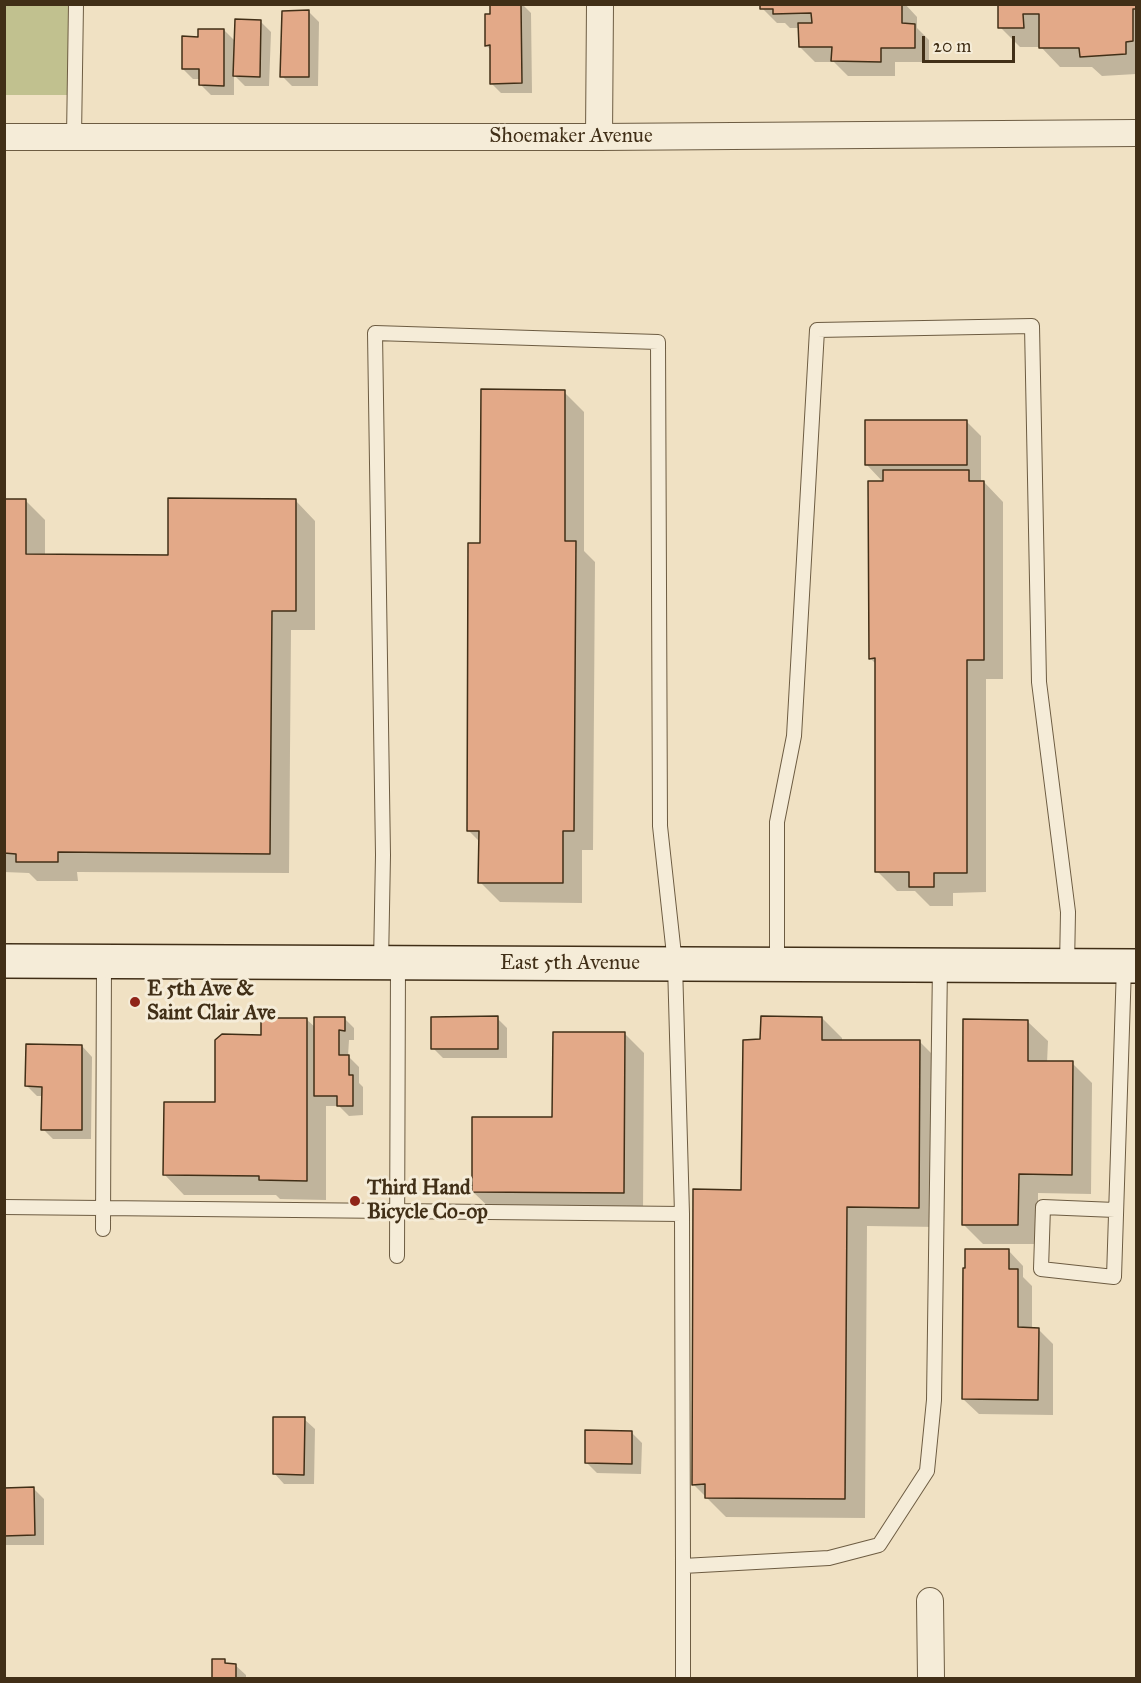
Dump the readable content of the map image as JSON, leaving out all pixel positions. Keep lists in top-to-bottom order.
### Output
{
  "streets": {
    "main road": ["East 5th Avenue"],
    "street": ["Shoemaker Avenue"]
  },
  "places": ["E 5th Ave & Saint Clair Ave", "Third Hand Bicycle Co-op"],
  "scale_bar": "20 m"
}
